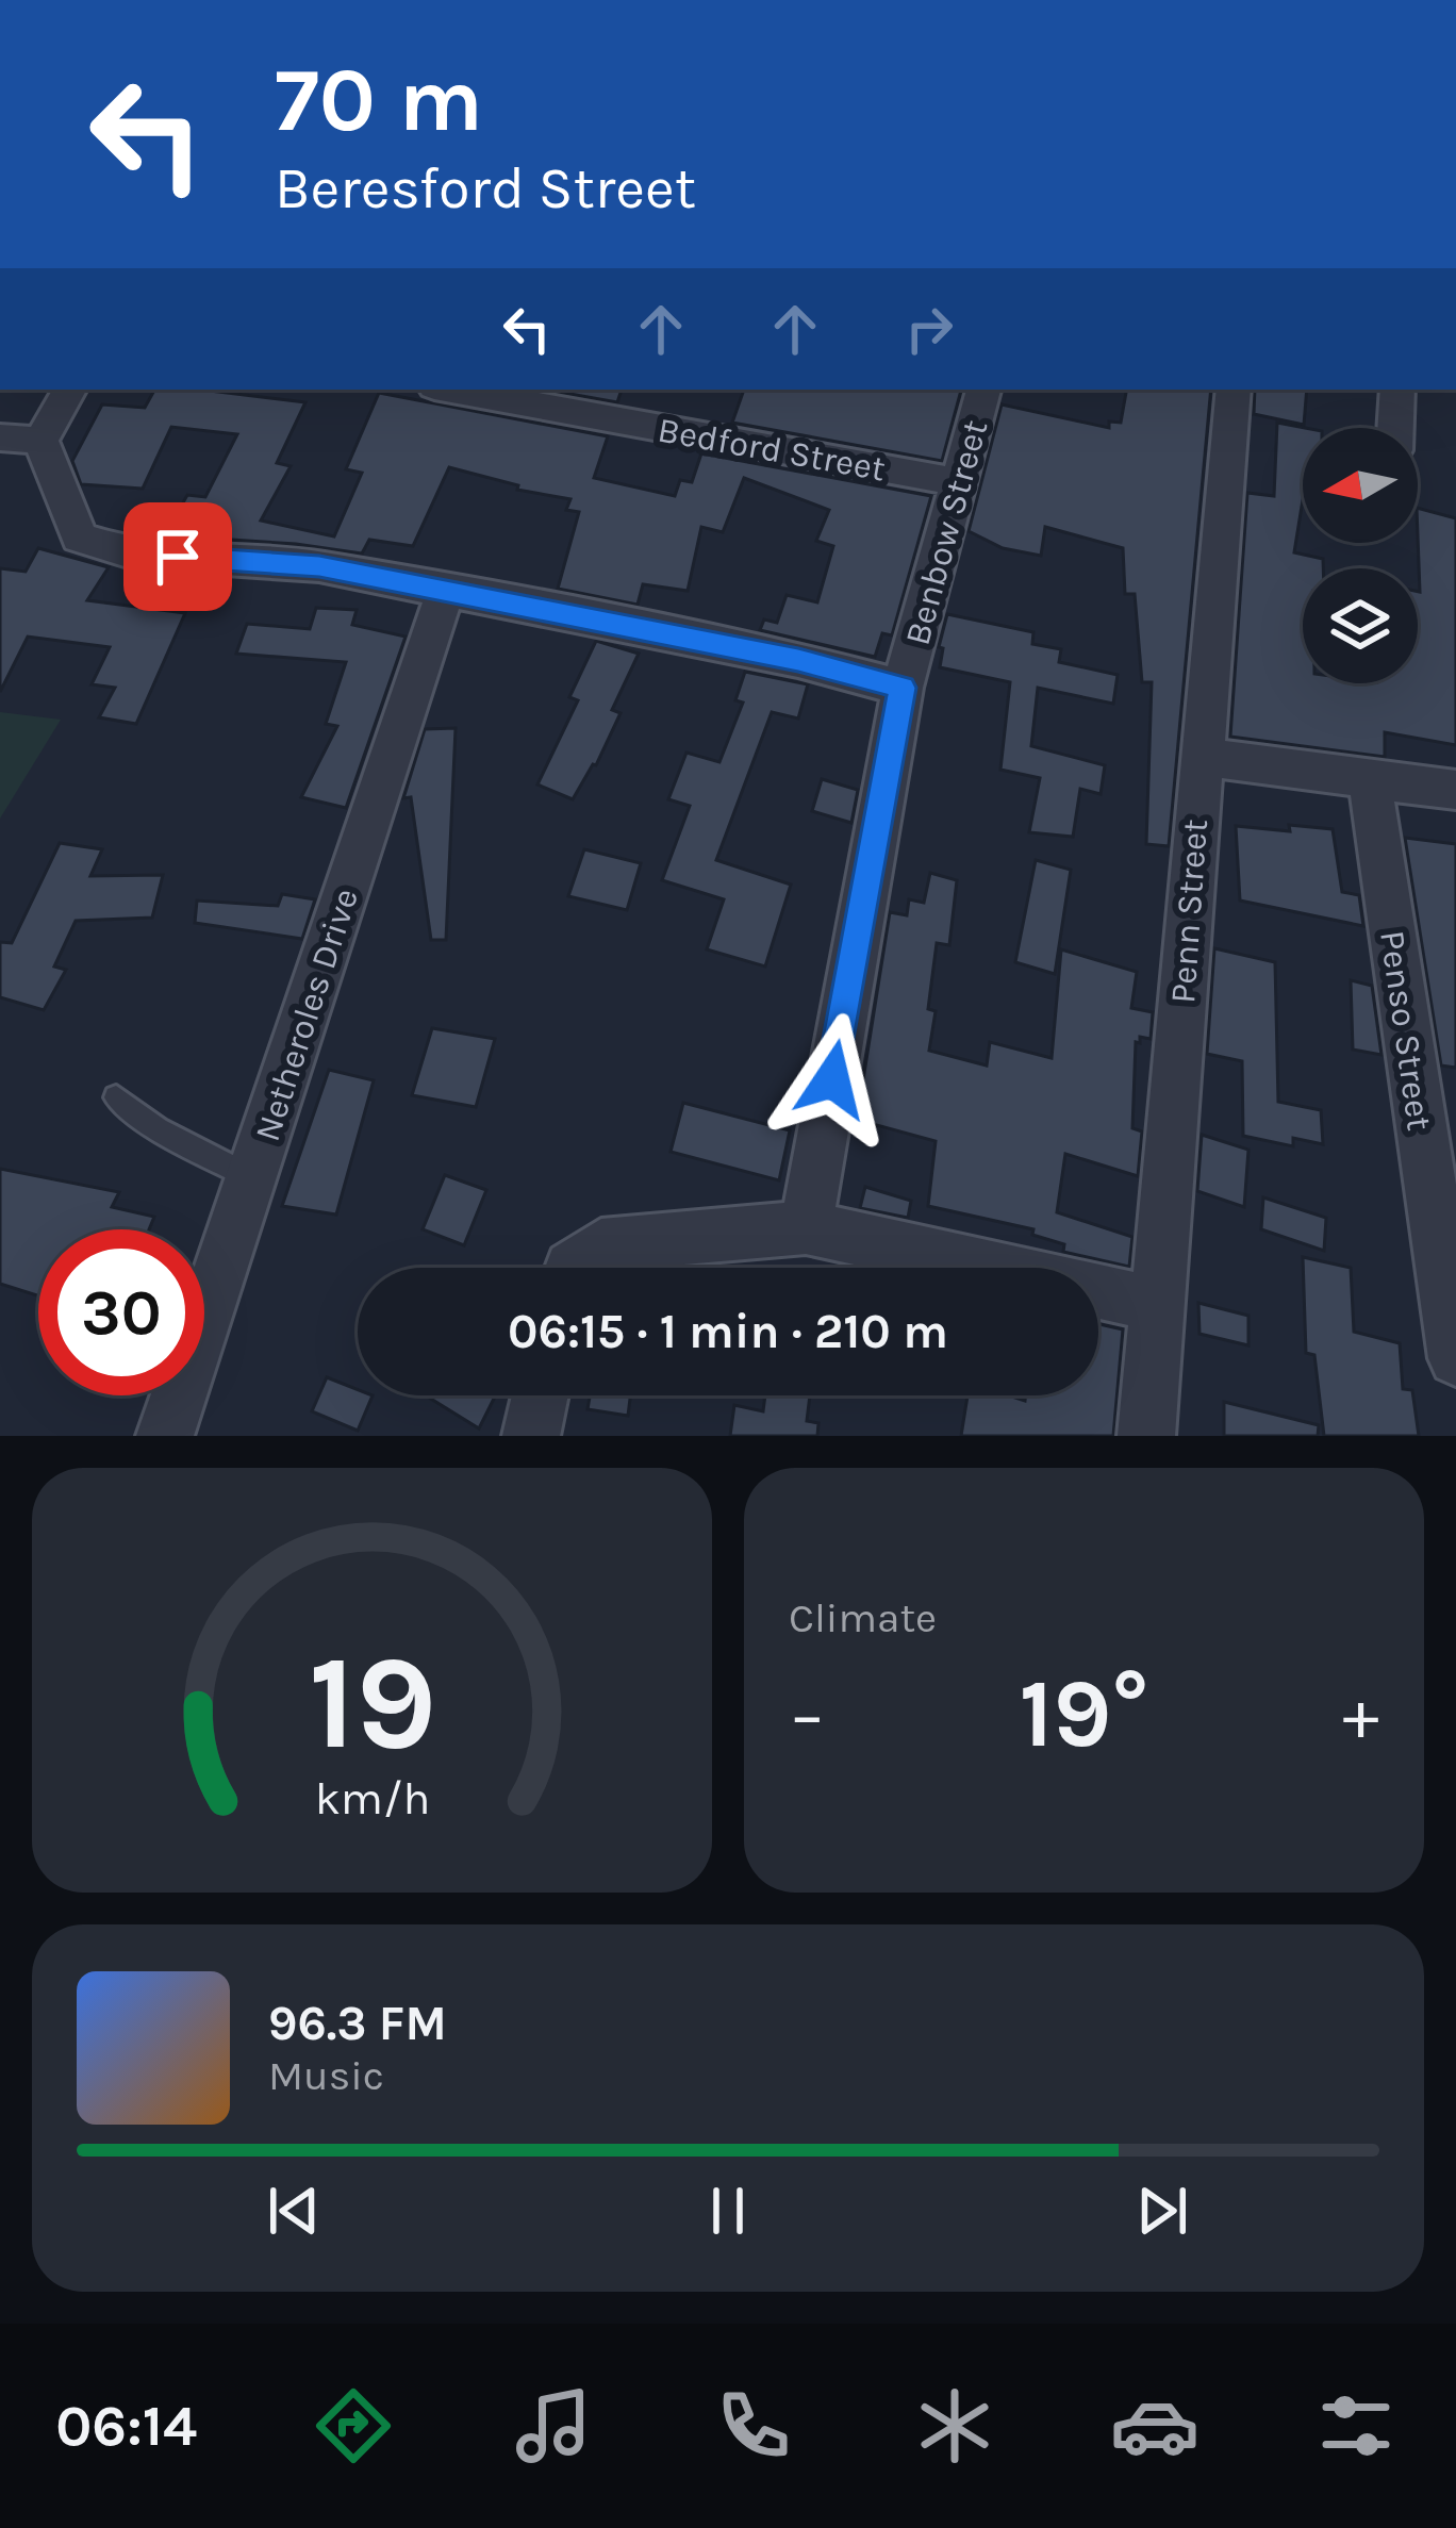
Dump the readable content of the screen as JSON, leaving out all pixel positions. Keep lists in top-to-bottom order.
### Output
{
  "streets": {
    "street": [
      "Bedford Street",
      "Benbow Street",
      "Penn Street",
      "Netheroles Drive",
      "Penso Street"
    ]
  },
  "crossings": [
    ["Bedford Street", "Benbow Street"]
  ],
  "north": "left",
  "page": {
    "turn": ["70 m", "Beresford Street"],
    "limit": "30",
    "trip": "06:15 · 1 min · 210 m",
    "tile": "Climate",
    "heat": ["−", "19°", "+"],
    "song": ["96.3 FM", "Music"],
    "tabs": "06:14",
    "gauge": ["19", "km/h"]
  }
}
